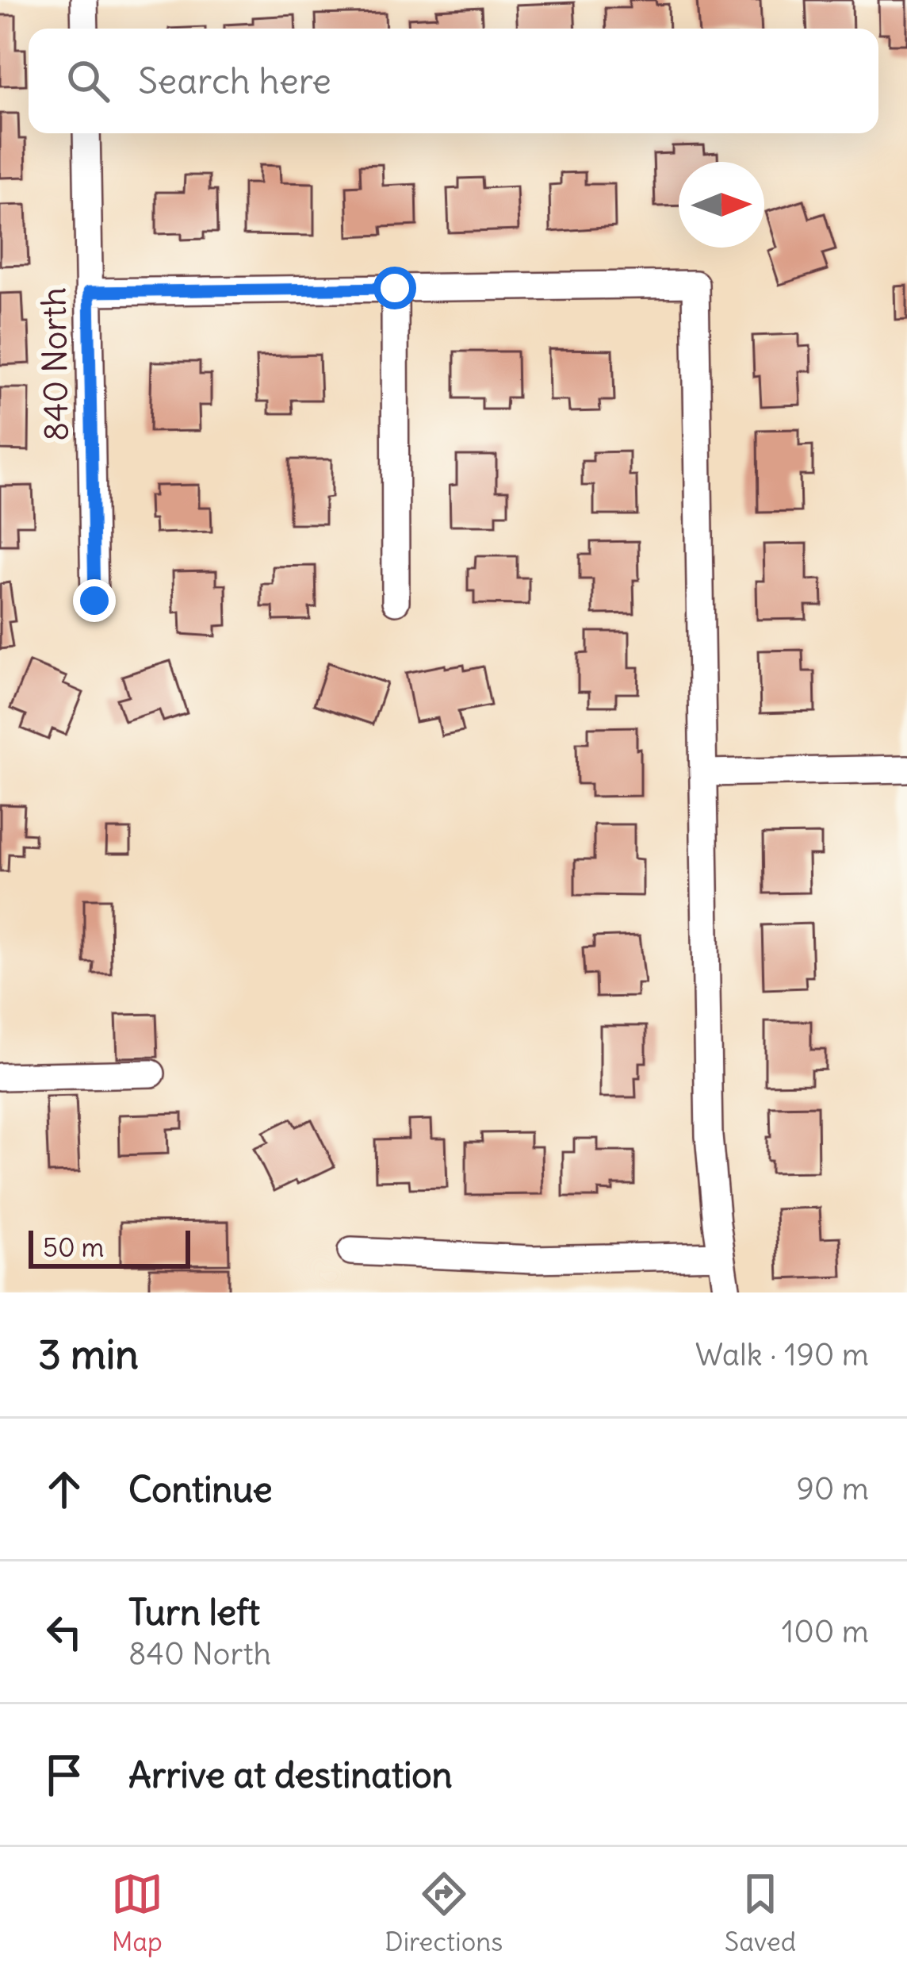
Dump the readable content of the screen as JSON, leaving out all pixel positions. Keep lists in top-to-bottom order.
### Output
{
  "streets": {
    "street": ["840 North"]
  },
  "scale_bar": "50 m",
  "north": "right",
  "page": {
    "search": "Search here",
    "scale": "50 m",
    "heading": ["3 min", "Walk · 190 m"],
    "list": [
      ["Continue", "90 m"],
      ["Turn left", "840 North", "100 m"],
      "Arrive at destination"
    ],
    "nav": ["Map", "Directions", "Saved"]
  }
}
